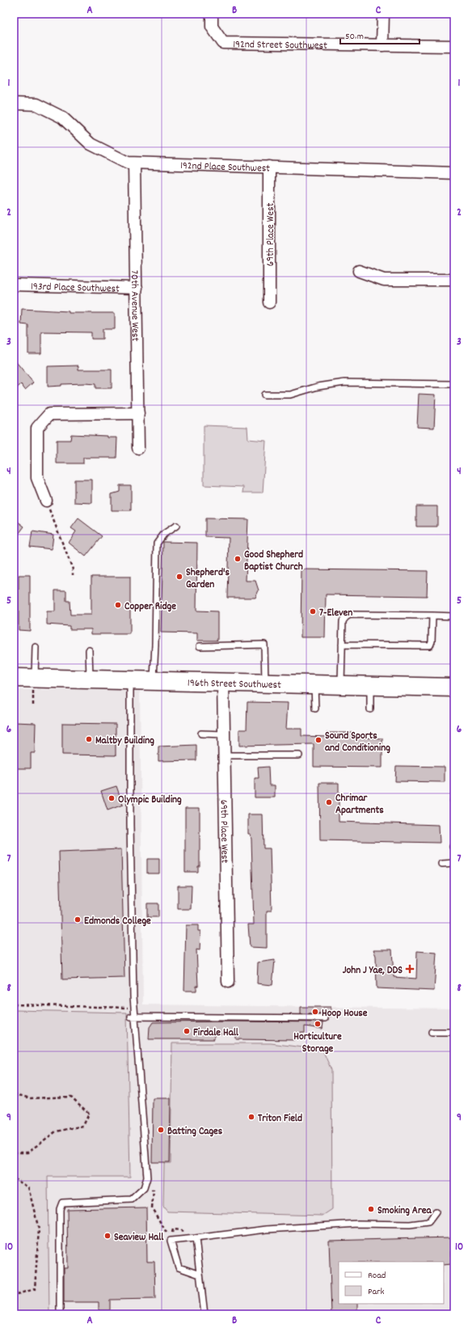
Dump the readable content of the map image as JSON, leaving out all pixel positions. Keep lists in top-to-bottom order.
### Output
{
  "streets": {
    "main road": ["196th Street Southwest"],
    "street": [
      "192nd Street Southwest",
      "192nd Place Southwest",
      "69th Place West",
      "193rd Place Southwest",
      "70th Avenue West"
    ]
  },
  "crossings": [
    ["192nd Place Southwest", "69th Place West"],
    ["192nd Place Southwest", "70th Avenue West"],
    ["69th Place West", "196th Street Southwest"],
    ["193rd Place Southwest", "70th Avenue West"]
  ],
  "places": {
    "other": [
      "Good Shepherd Baptist Church",
      "Shepherd's Garden",
      "Copper Ridge",
      "7-Eleven",
      "Maltby Building",
      "Sound Sports and Conditioning",
      "Olympic Building",
      "Chrimar Apartments",
      "Edmonds College",
      "Hoop House",
      "Horticulture Storage",
      "Firdale Hall",
      "Triton Field",
      "Batting Cages",
      "Smoking Area",
      "Seaview Hall"
    ],
    "health": ["John J Yae, DDS"]
  },
  "legend": ["Road", "Park"],
  "scale_bar": "50 m",
  "grid": {
    "columns": ["A", "B", "C"],
    "rows": [
      "1",
      "2",
      "3",
      "4",
      "5",
      "6",
      "7",
      "8",
      "9",
      "10"
    ]
  }
}
